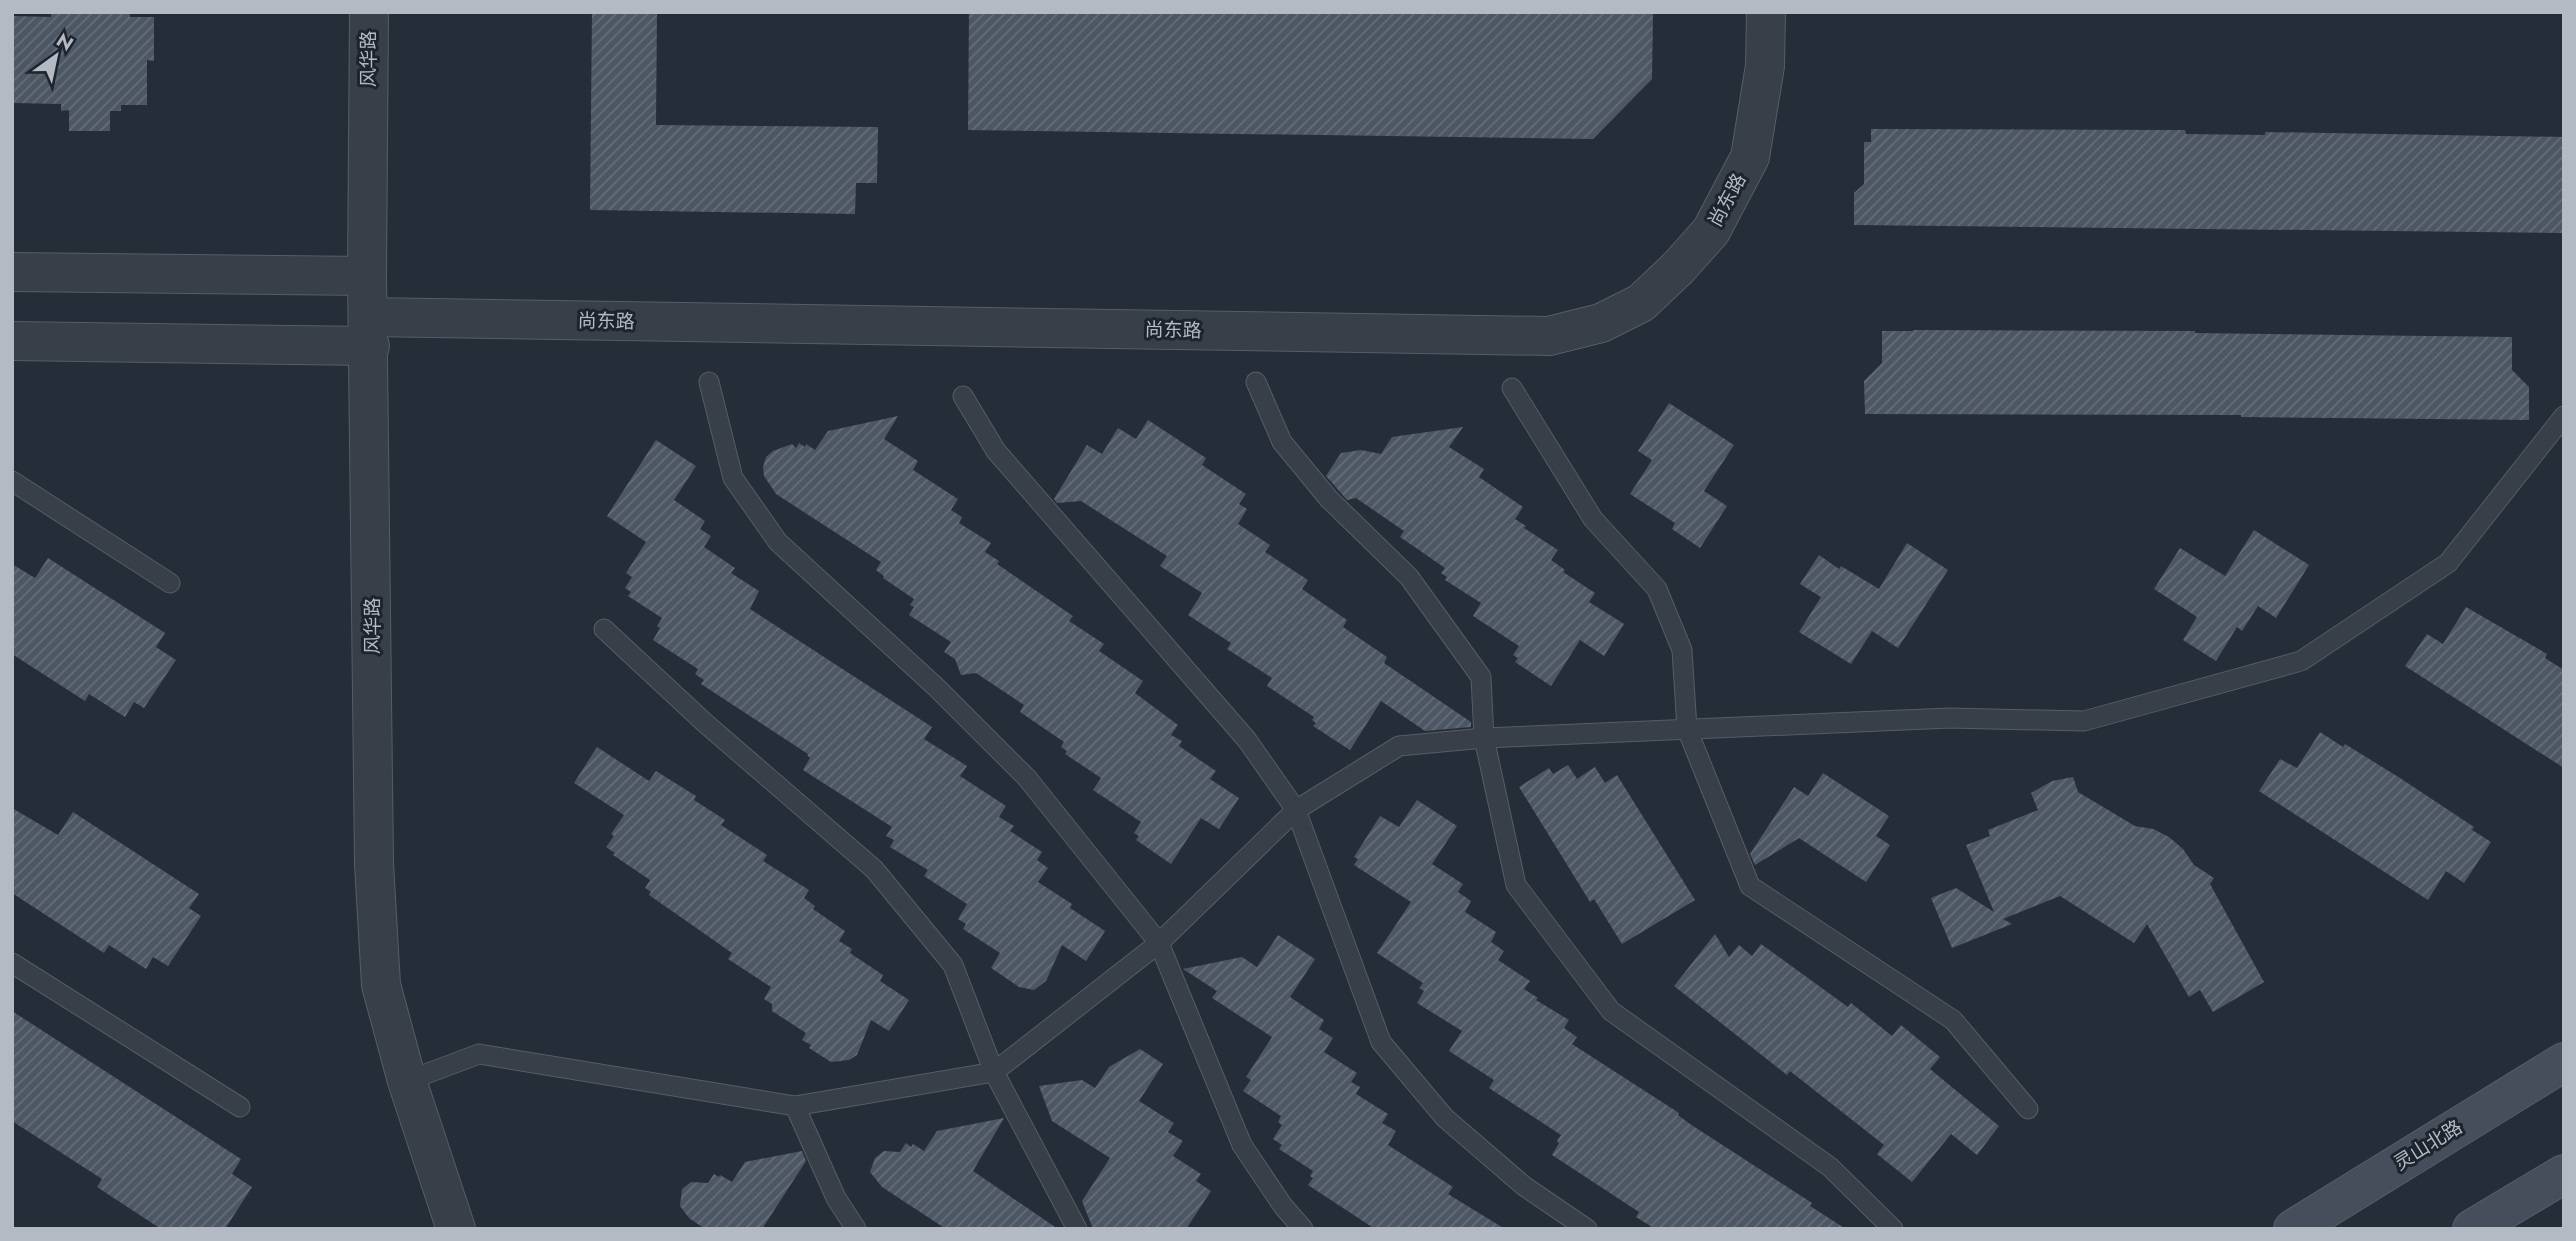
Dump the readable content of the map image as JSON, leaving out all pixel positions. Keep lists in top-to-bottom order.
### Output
{
  "streets": {
    "main road": ["灵山北路"],
    "street": ["风华路", "尚东路"]
  },
  "crossings": [
    ["风华路", "尚东路"]
  ],
  "north": "top right"
}
